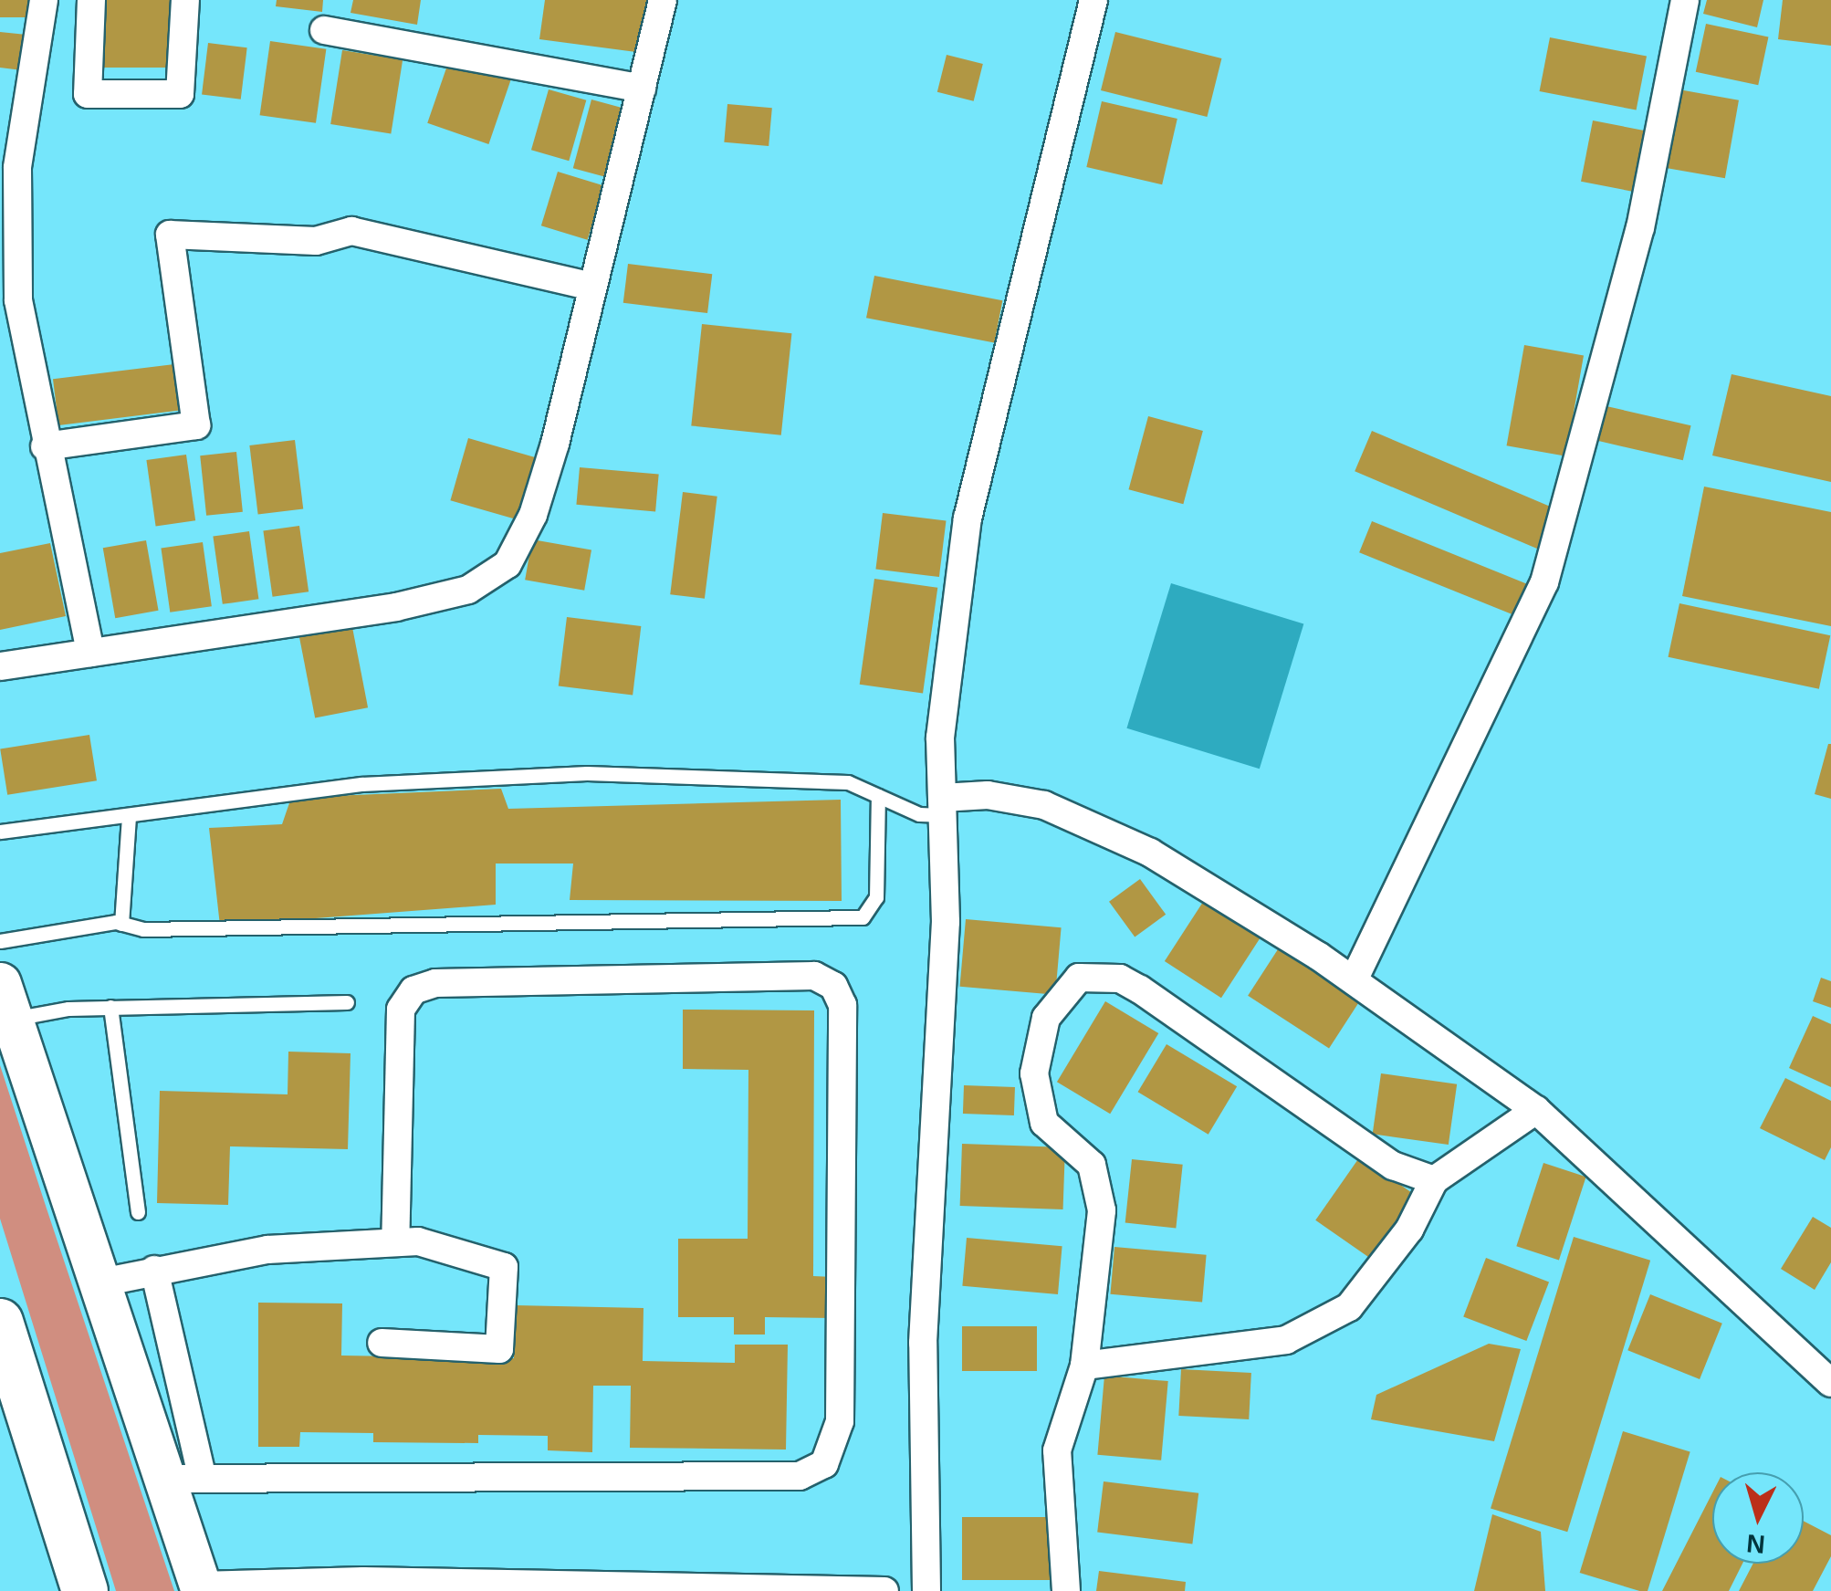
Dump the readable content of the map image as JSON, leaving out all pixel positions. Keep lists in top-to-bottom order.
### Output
{
  "north": "bottom"
}
